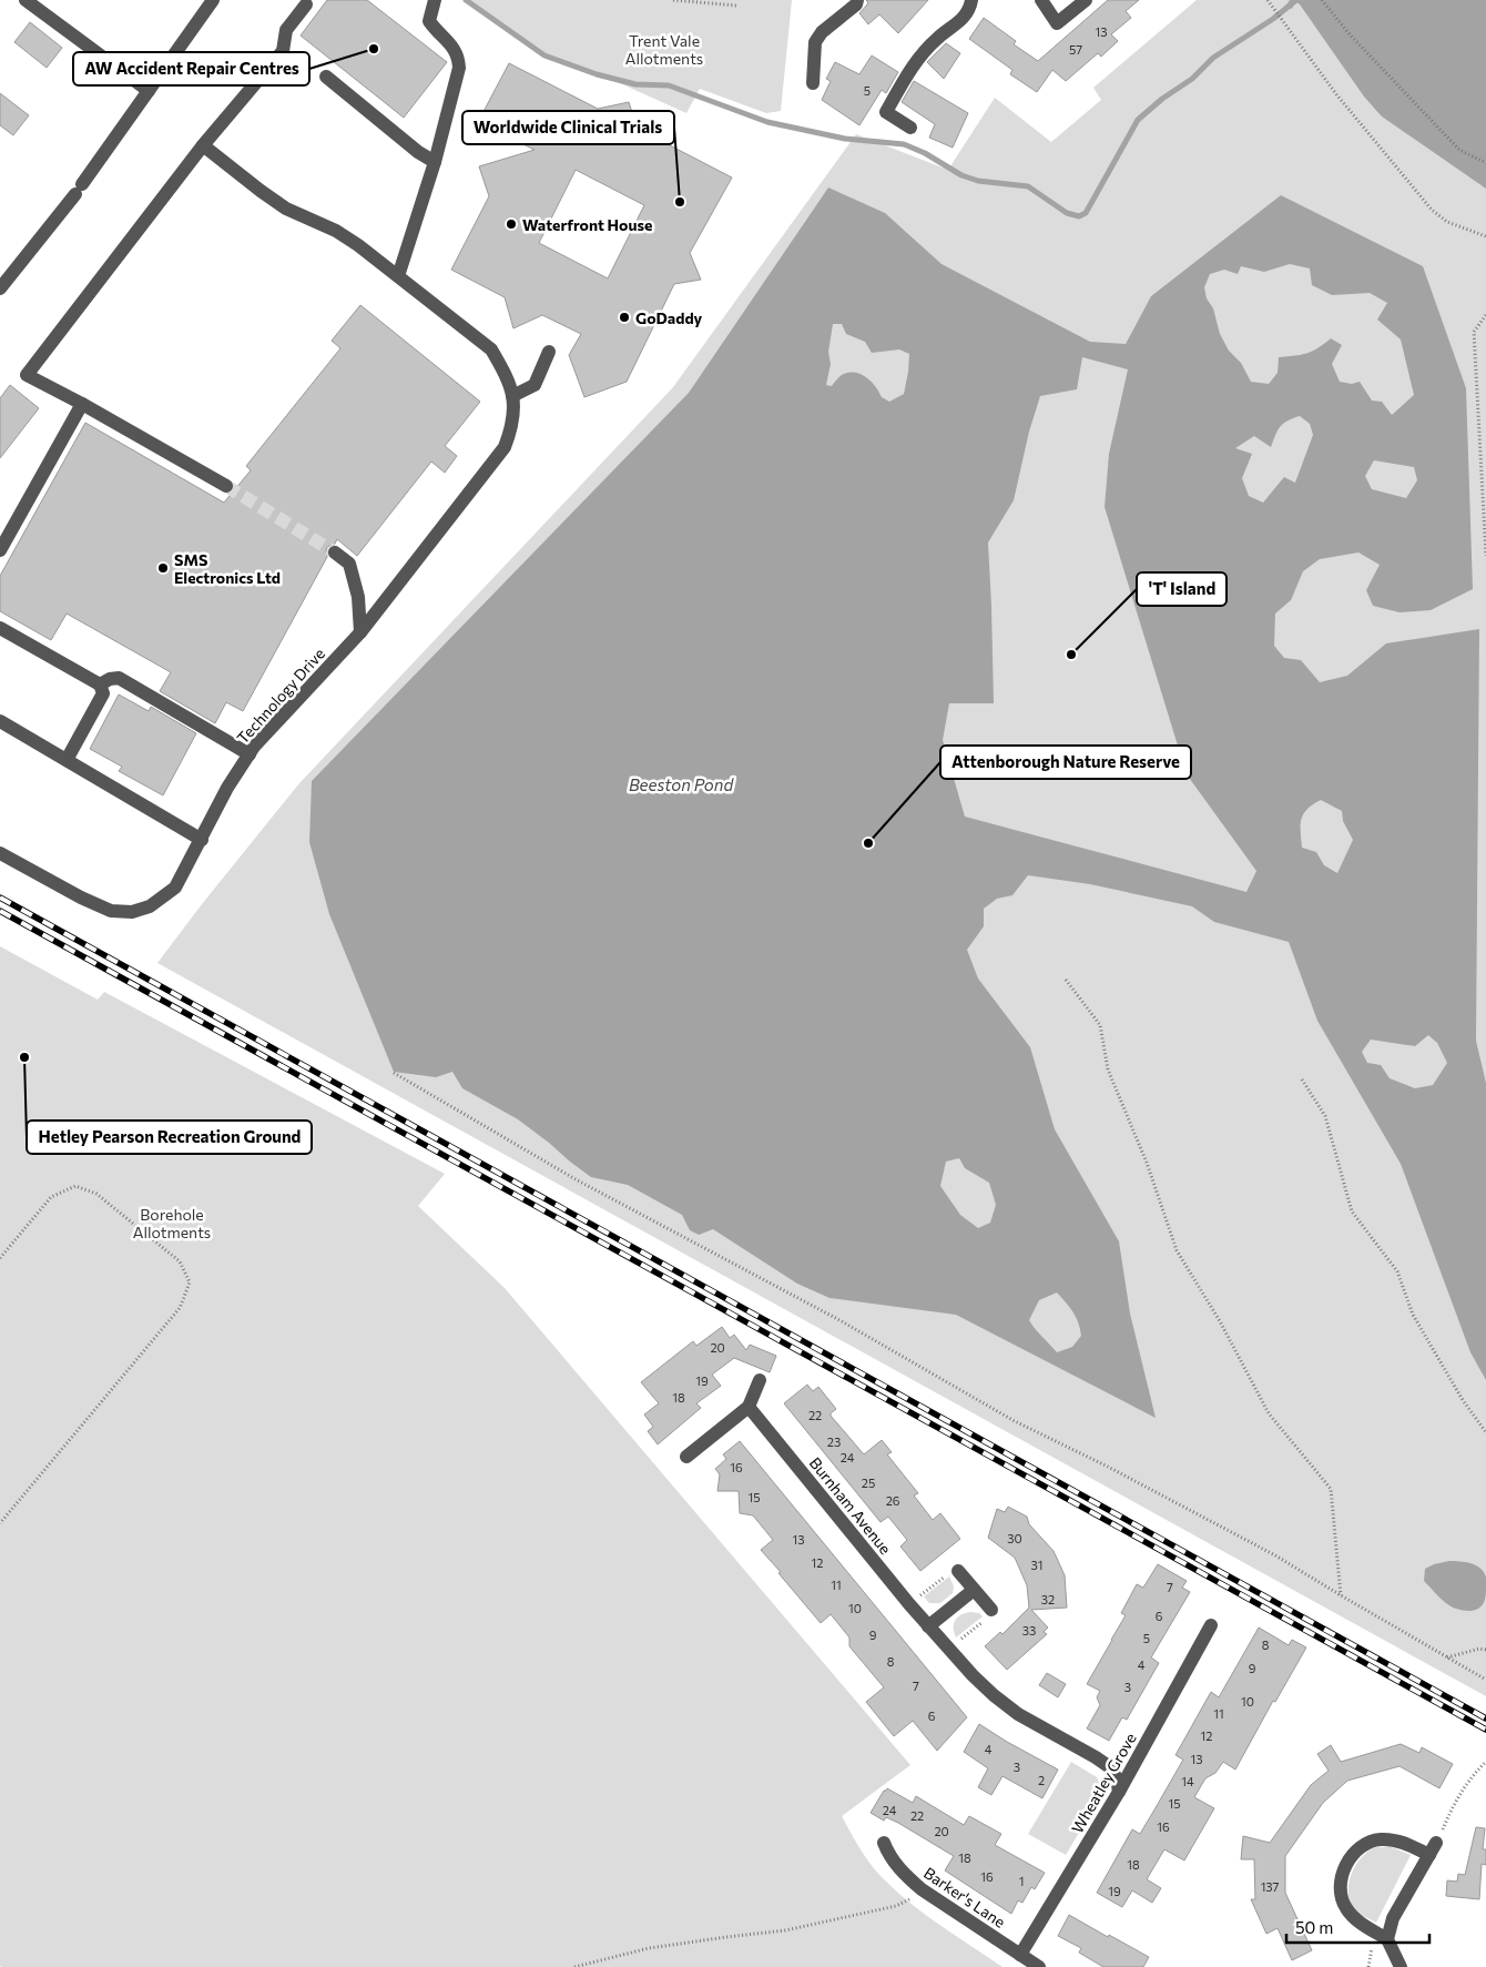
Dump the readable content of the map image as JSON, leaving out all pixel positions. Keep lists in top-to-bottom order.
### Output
{
  "streets": {
    "street": [
      "Technology Drive",
      "Burnham Avenue",
      "Wheatley Grove",
      "Barker's Lane"
    ]
  },
  "crossings": [
    ["Burnham Avenue", "Wheatley Grove"],
    ["Wheatley Grove", "Barker's Lane"]
  ],
  "water": ["Beeston Pond"],
  "parks": ["Trent Vale Allotments", "Borehole Allotments"],
  "places": [
    "AW Accident Repair Centres",
    "Worldwide Clinical Trials",
    "Waterfront House",
    "GoDaddy",
    "SMS Electronics Ltd",
    "'T' Island",
    "Attenborough Nature Reserve",
    "Hetley Pearson Recreation Ground"
  ],
  "house_numbers": [
    "13",
    "57",
    "5",
    "20",
    "19",
    "18",
    "22",
    "23",
    "24",
    "16",
    "25",
    "15",
    "26",
    "30",
    "13",
    "12",
    "31",
    "11",
    "7",
    "32",
    "10",
    "6",
    "33",
    "9",
    "5",
    "8",
    "8",
    "4",
    "9",
    "7",
    "3",
    "10",
    "11",
    "6",
    "12",
    "4",
    "13",
    "3",
    "2",
    "14",
    "15",
    "24",
    "22",
    "16",
    "20",
    "18",
    "18",
    "16",
    "1",
    "137",
    "19"
  ],
  "scale_bar": "50 m"
}
